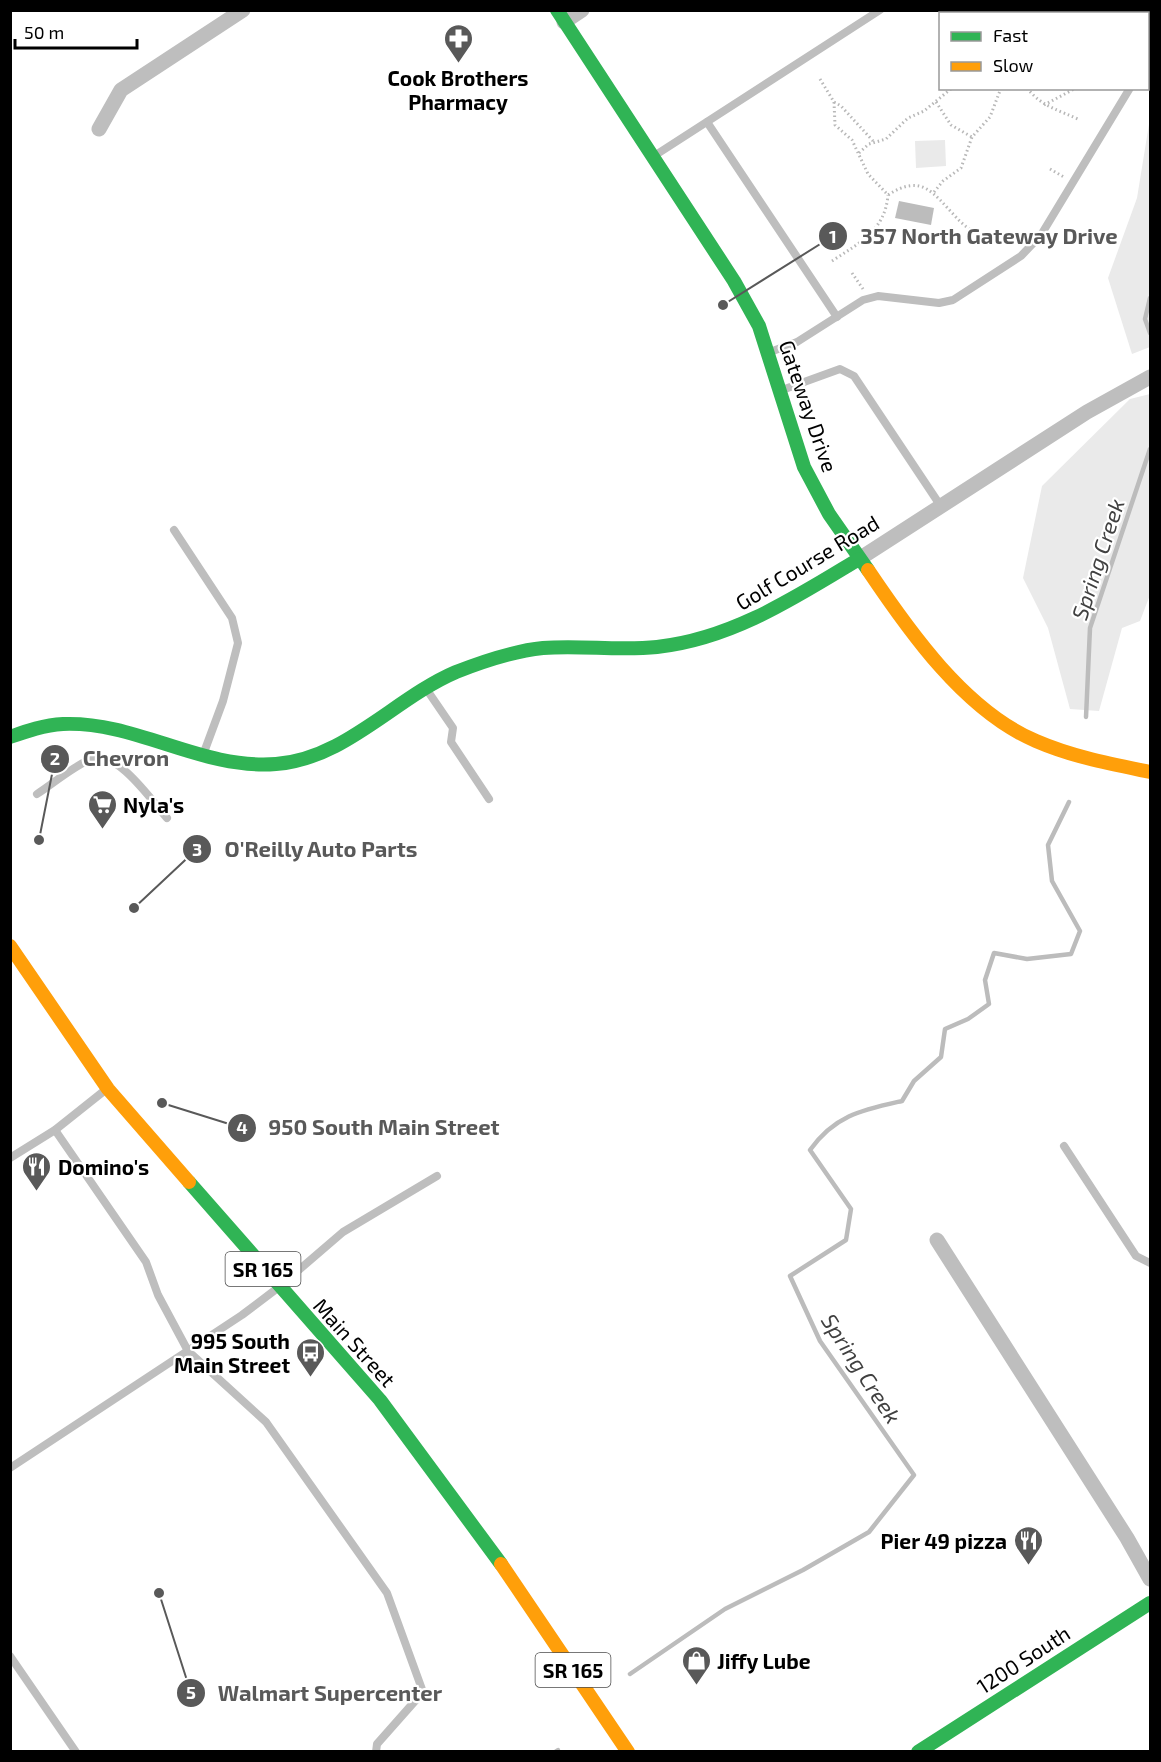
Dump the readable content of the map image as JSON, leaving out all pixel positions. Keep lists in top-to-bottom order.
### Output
{
  "streets": {
    "main road": [
      "Gateway Drive",
      "Golf Course Road",
      "SR 165",
      "Main Street",
      "1200 South"
    ]
  },
  "crossings": [
    ["Gateway Drive", "Golf Course Road"]
  ],
  "water": ["Spring Creek"],
  "places": {
    "pharmacy": ["Cook Brothers Pharmacy"],
    "other": [
      "357 North Gateway Drive",
      "Chevron",
      "O'Reilly Auto Parts",
      "950 South Main Street",
      "Walmart Supercenter"
    ],
    "supermarket": ["Nyla's"],
    "restaurant": ["Domino's", "Pier 49 pizza"],
    "bus stop": ["995 South Main Street"],
    "shop": ["Jiffy Lube"]
  },
  "legend": ["Fast", "Slow"],
  "scale_bar": "50 m"
}
